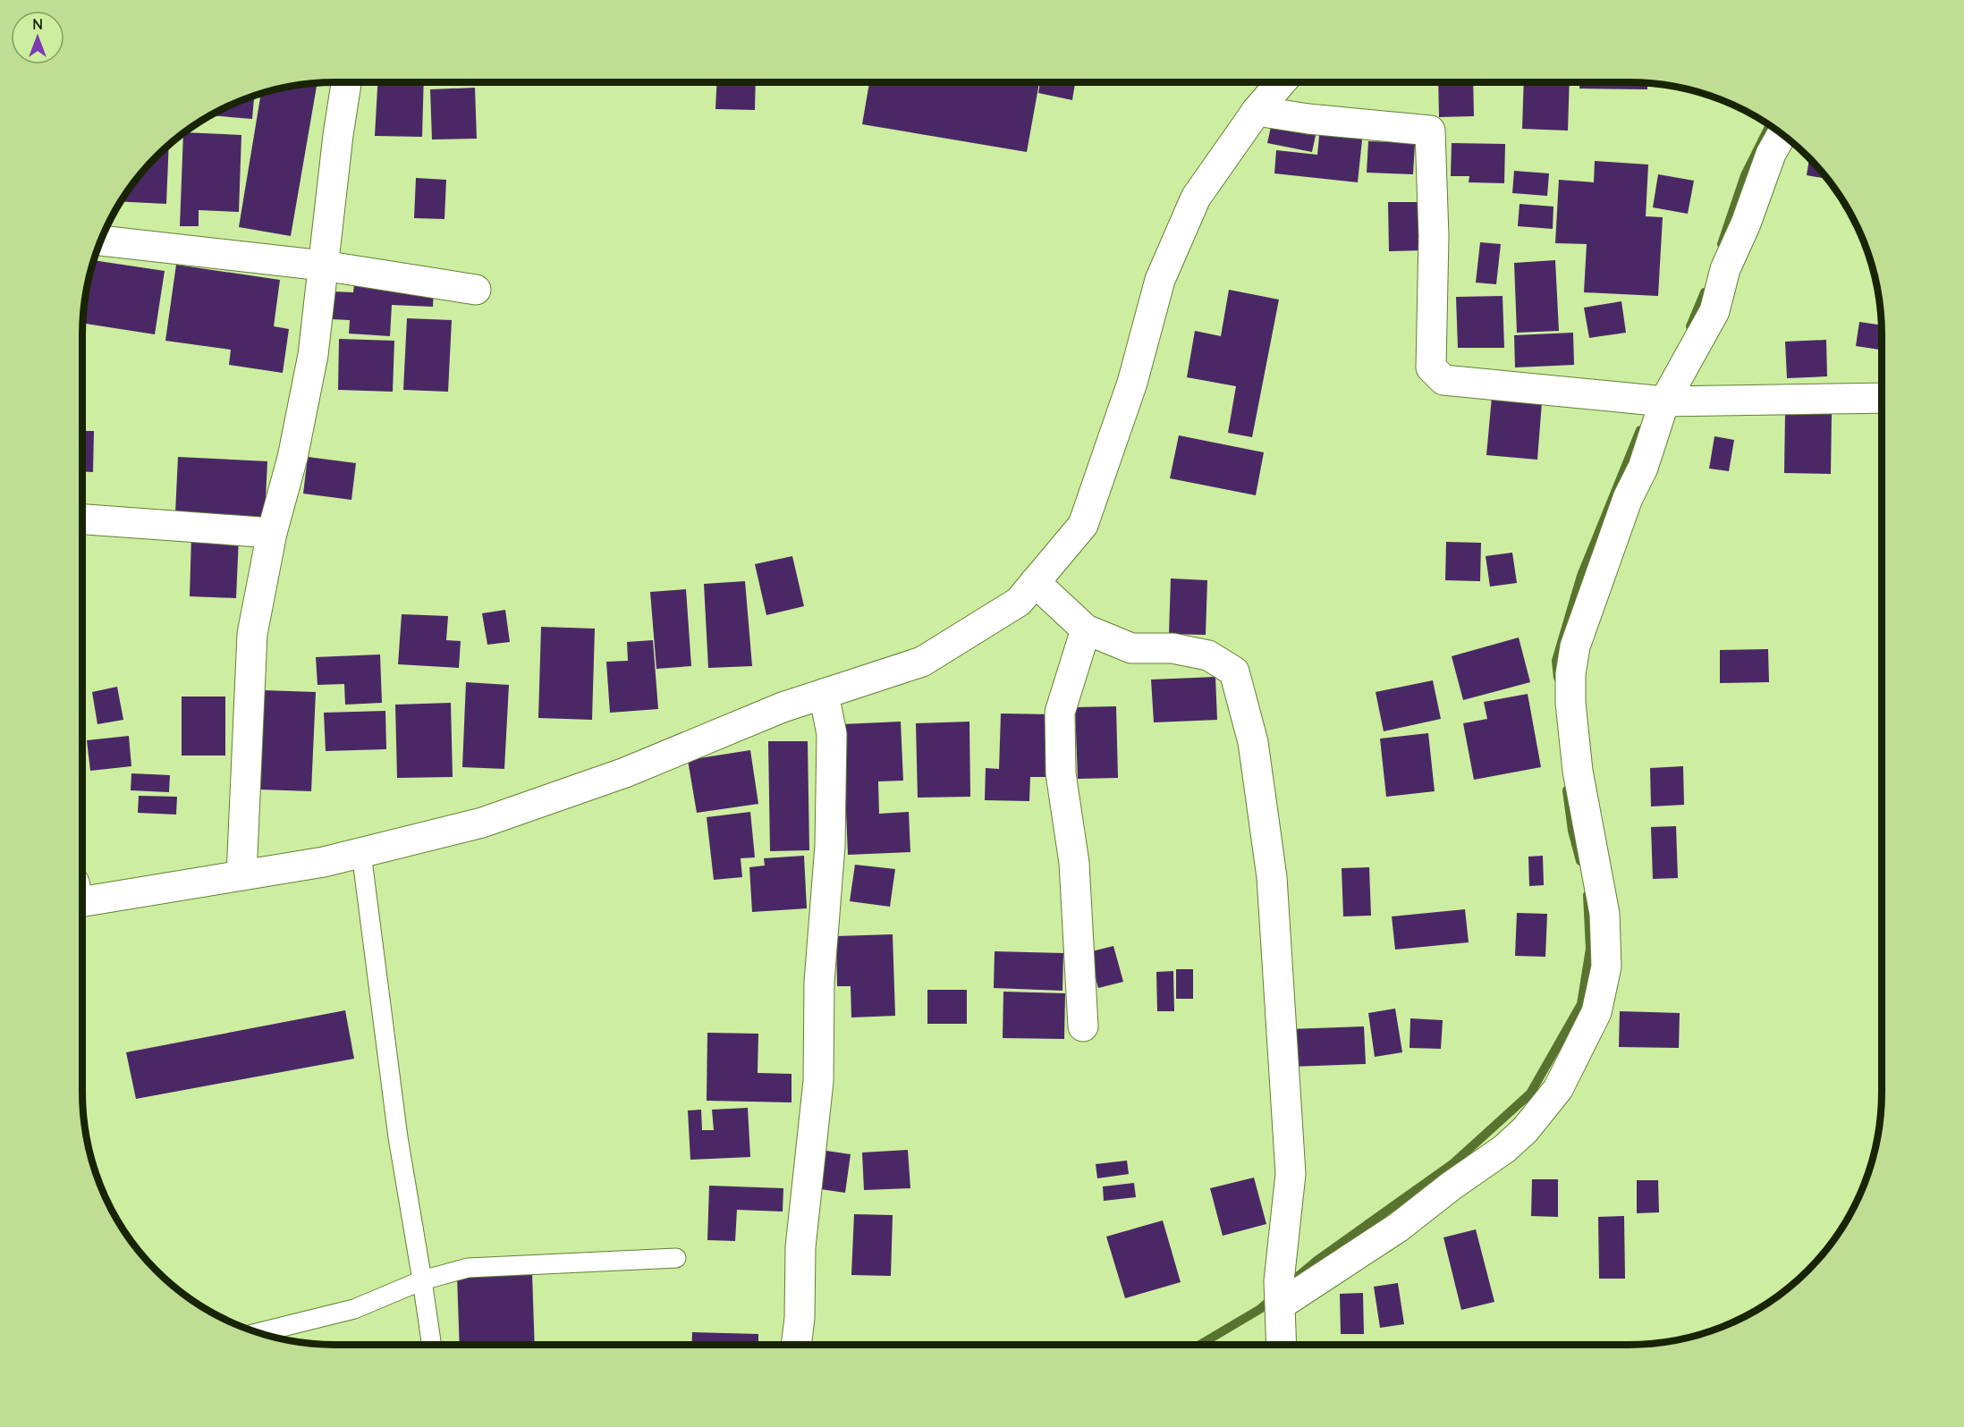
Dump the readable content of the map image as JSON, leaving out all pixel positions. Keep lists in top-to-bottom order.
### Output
{
  "north": "top"
}
